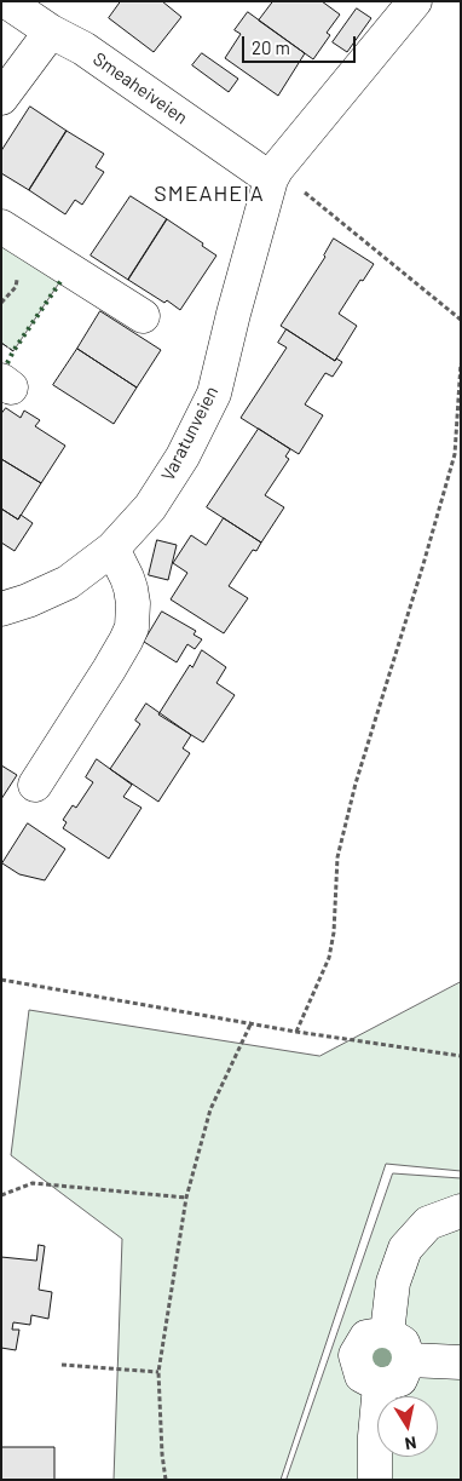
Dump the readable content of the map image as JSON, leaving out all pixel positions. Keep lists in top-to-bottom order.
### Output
{
  "streets": {
    "street": ["Smeaheiveien", "Varatunveien"]
  },
  "crossings": [
    ["Smeaheiveien", "Varatunveien"]
  ],
  "districts": ["SMEAHEIA"],
  "scale_bar": "20 m",
  "north": "bottom"
}
